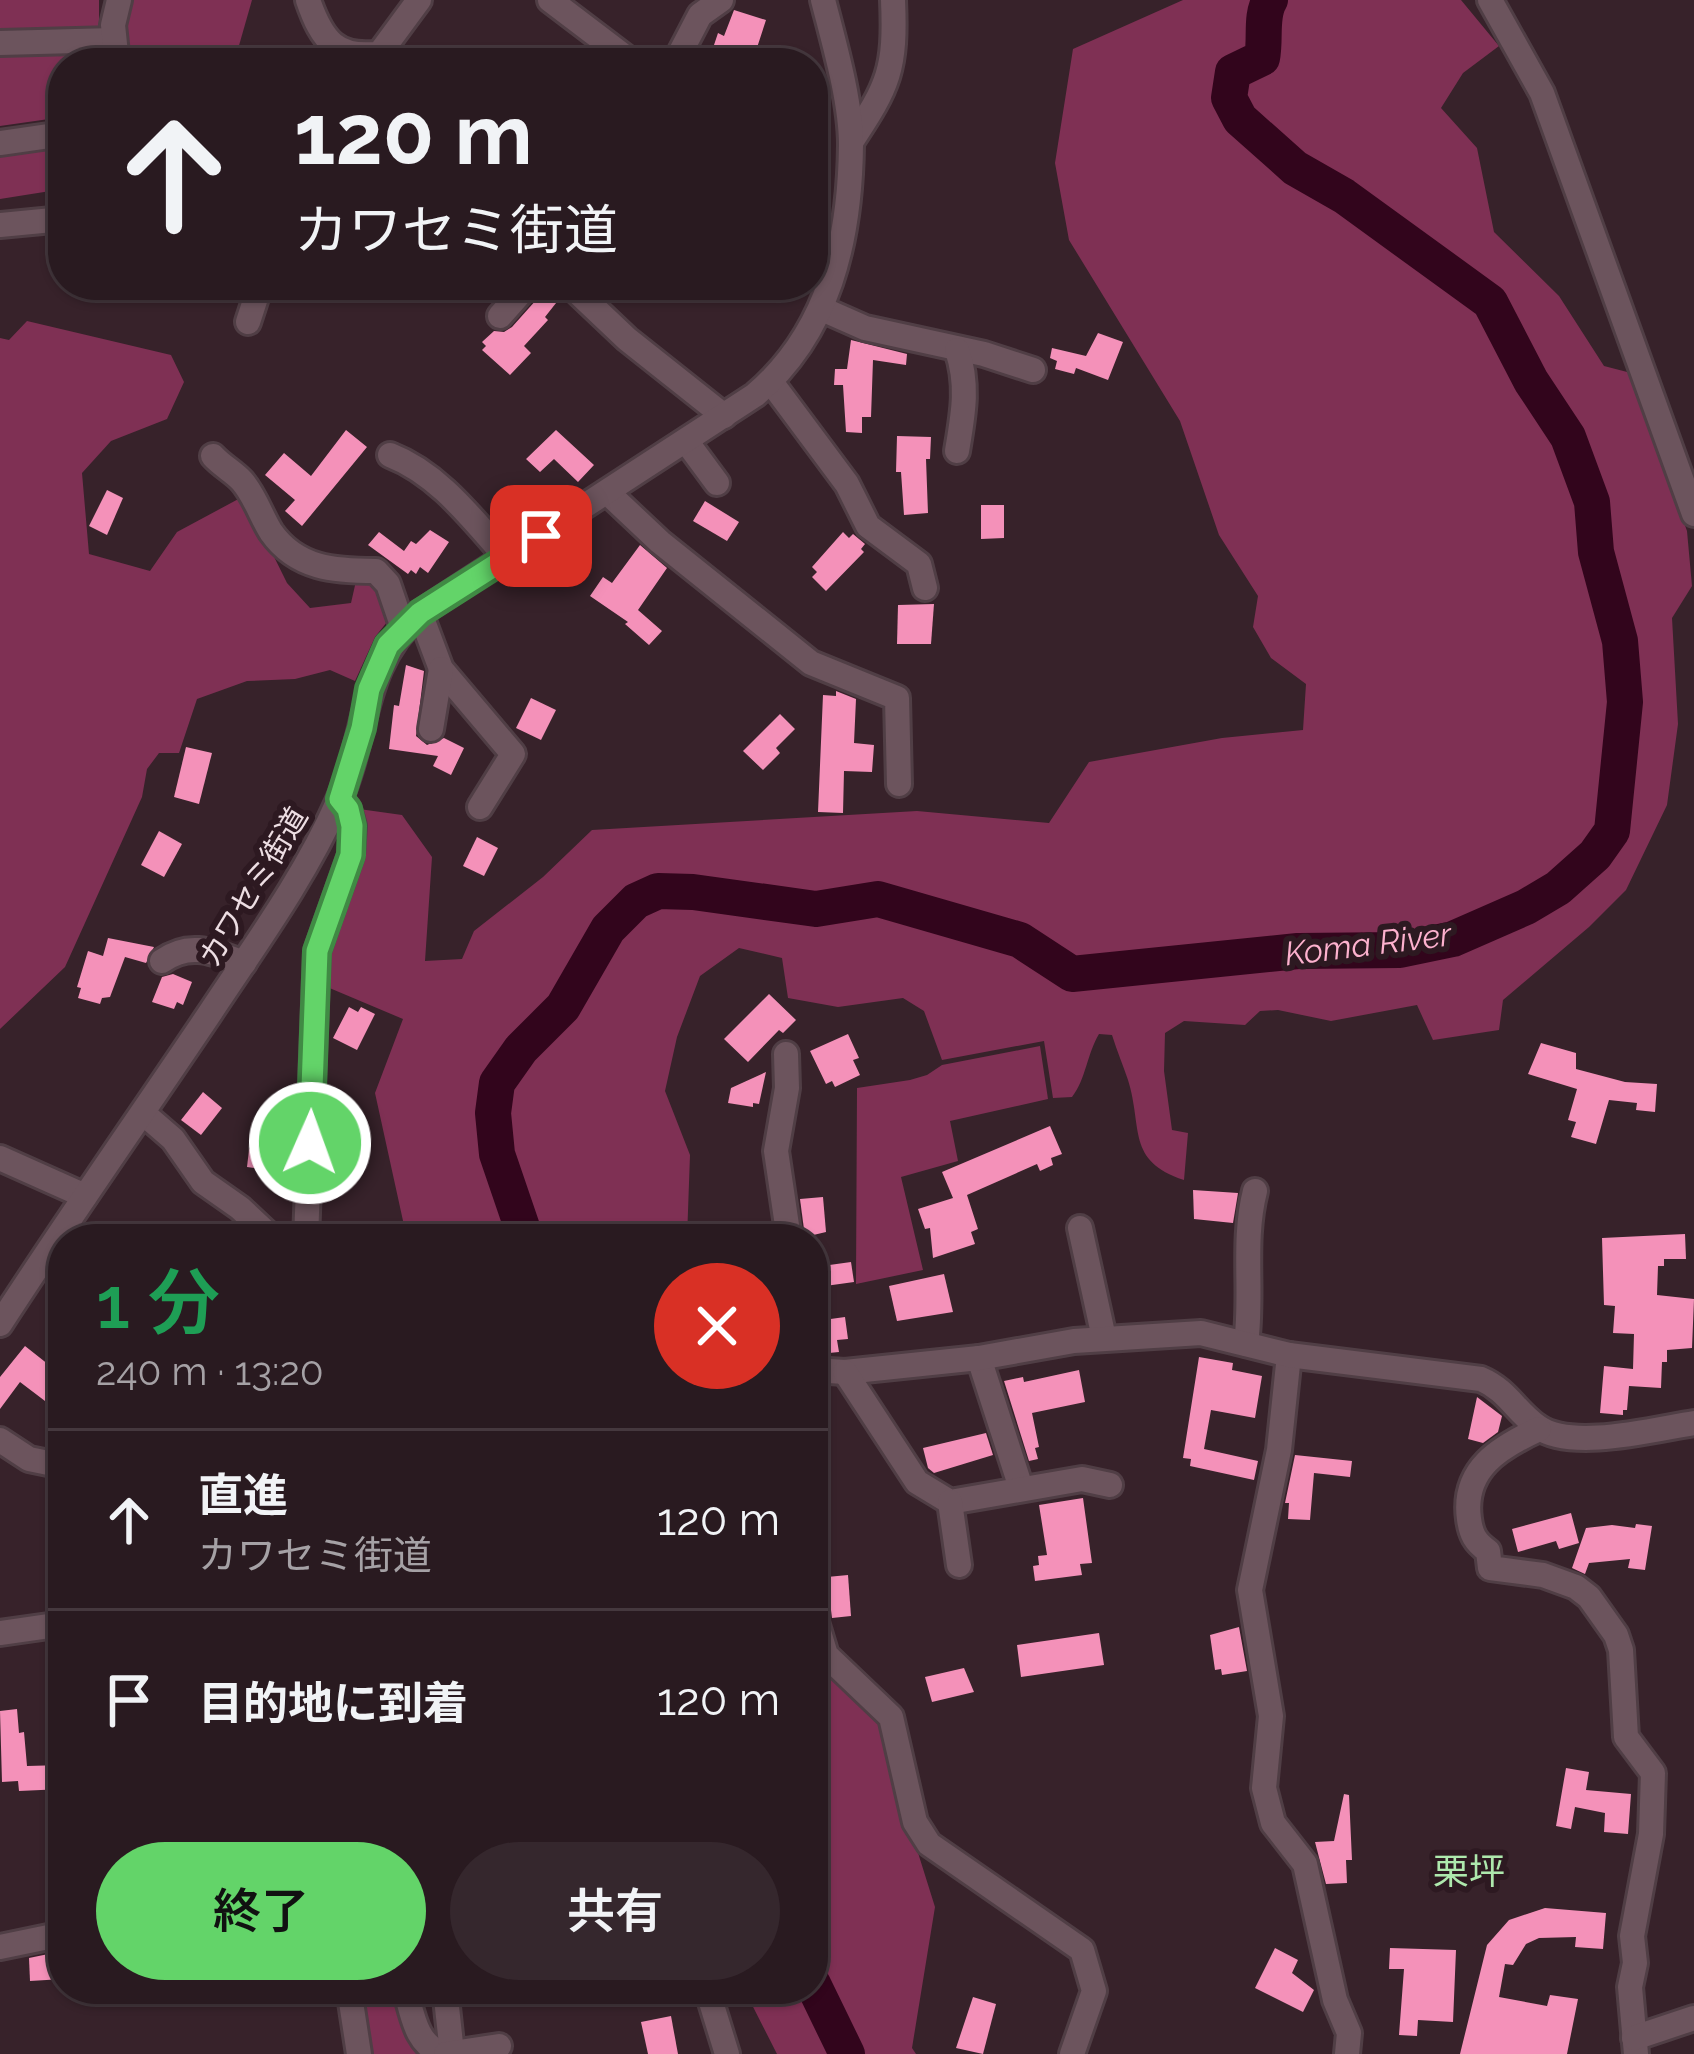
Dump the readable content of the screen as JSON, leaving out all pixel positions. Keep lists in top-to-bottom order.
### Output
{
  "streets": {
    "street": ["カワセミ街道"]
  },
  "districts": ["栗坪"],
  "water": ["Koma River"],
  "page": {
    "turn": ["120 m", "カワセミ街道"],
    "heading": ["1 分", "240 m · 13:20"],
    "list": [
      {
        "name": "直進",
        "note": "カワセミ街道",
        "value": "120 m"
      },
      {
        "name": "目的地に到着",
        "value": "120 m"
      }
    ],
    "buttons": ["終了", "共有"]
  }
}
